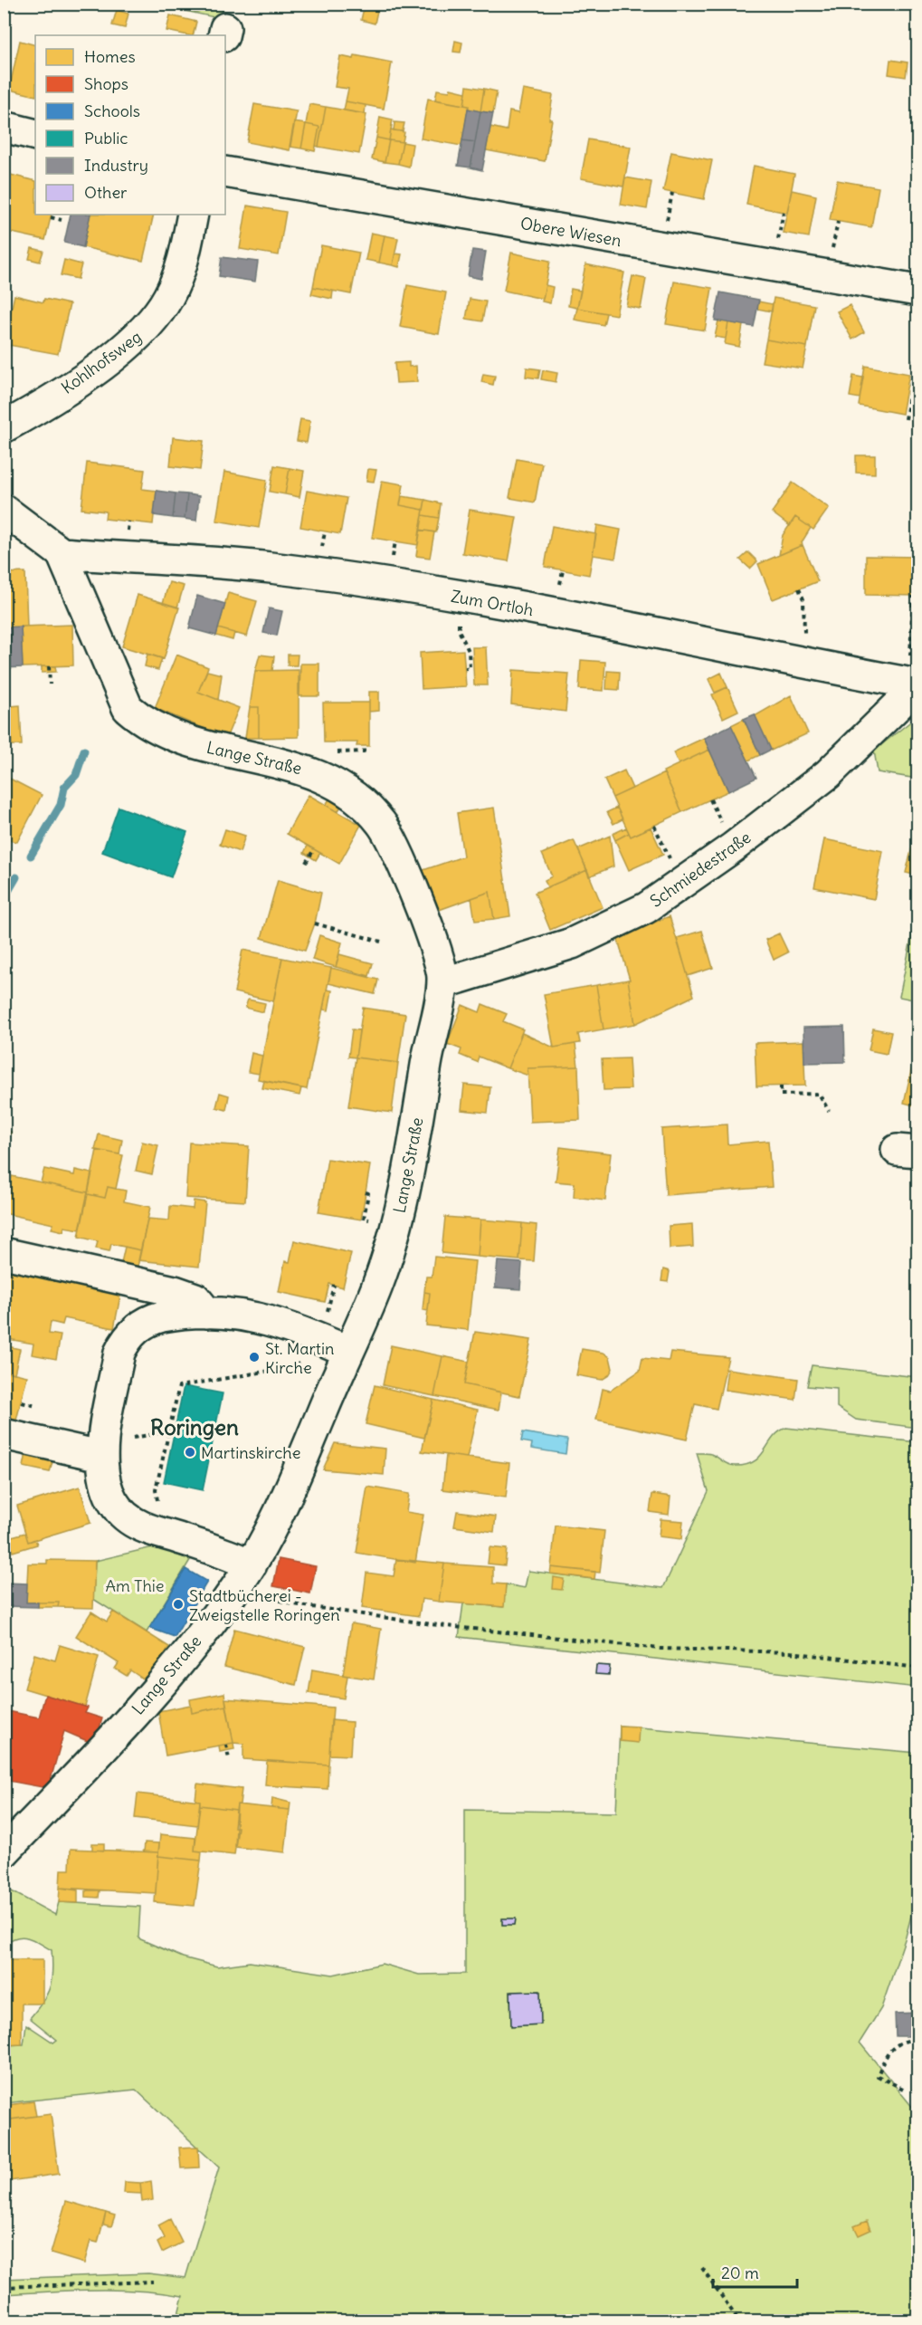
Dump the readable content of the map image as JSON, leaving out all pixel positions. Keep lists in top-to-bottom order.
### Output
{
  "streets": {
    "street": [
      "Obere Wiesen",
      "Kohlhofsweg",
      "Zum Ortloh",
      "Lange Straße",
      "Schmiedestraße"
    ]
  },
  "crossings": [
    ["Zum Ortloh", "Lange Straße"],
    ["Zum Ortloh", "Schmiedestraße"],
    ["Lange Straße", "Schmiedestraße"]
  ],
  "districts": ["Roringen"],
  "parks": ["Am Thie"],
  "places": ["St. Martin Kirche", "Martinskirche", "Stadtbücherei - Zweigstelle Roringen"],
  "legend": [
    "Homes",
    "Shops",
    "Schools",
    "Public",
    "Industry",
    "Other"
  ],
  "scale_bar": "20 m"
}
